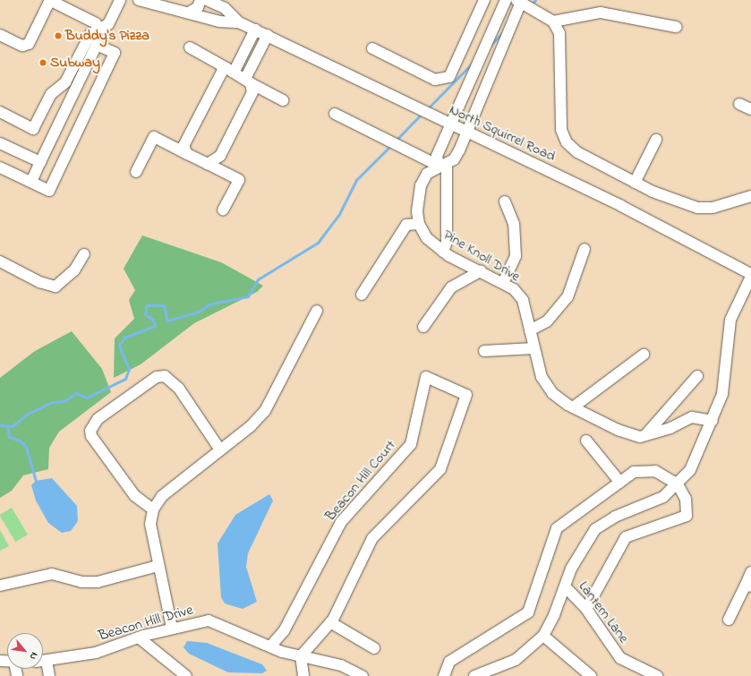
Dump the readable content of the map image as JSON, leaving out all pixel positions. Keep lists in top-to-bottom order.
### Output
{
  "streets": {
    "street": [
      "North Squirrel Road",
      "Pine Knoll Drive",
      "Beacon Hill Court",
      "Lantern Lane",
      "Beacon Hill Drive"
    ]
  },
  "crossings": [
    ["North Squirrel Road", "Pine Knoll Drive"],
    ["Beacon Hill Court", "Beacon Hill Drive"]
  ],
  "places": ["Buddy's Pizza", "Subway"],
  "north": "bottom right"
}
